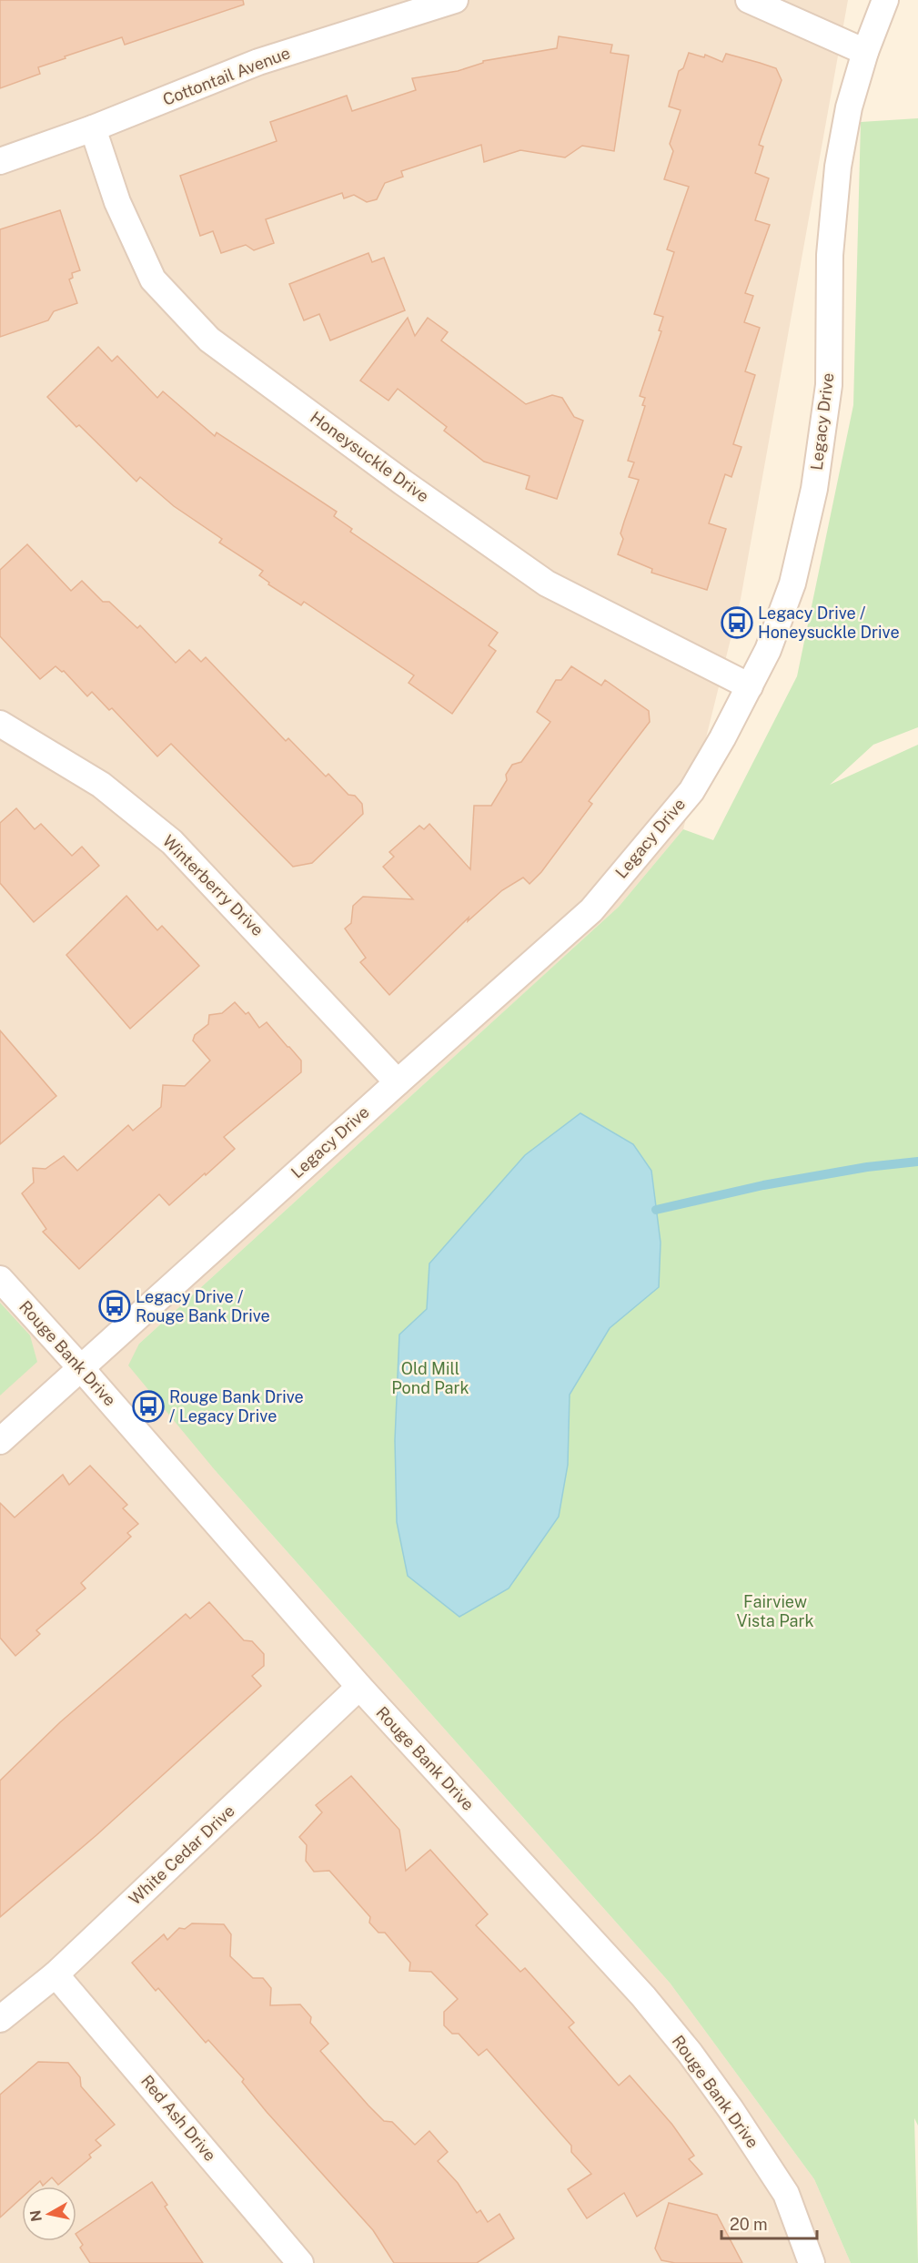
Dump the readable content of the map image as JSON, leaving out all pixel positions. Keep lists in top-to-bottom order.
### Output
{
  "streets": {
    "street": [
      "Cottontail Avenue",
      "Legacy Drive",
      "Honeysuckle Drive",
      "Winterberry Drive",
      "Rouge Bank Drive",
      "White Cedar Drive",
      "Red Ash Drive"
    ]
  },
  "crossings": [
    ["Cottontail Avenue", "Honeysuckle Drive"],
    ["Legacy Drive", "Honeysuckle Drive"],
    ["Legacy Drive", "Winterberry Drive"],
    ["Legacy Drive", "Rouge Bank Drive"],
    ["Rouge Bank Drive", "White Cedar Drive"],
    ["White Cedar Drive", "Red Ash Drive"]
  ],
  "parks": ["Old Mill Pond Park", "Fairview Vista Park"],
  "places": {
    "bus stop": ["Legacy Drive / Honeysuckle Drive", "Legacy Drive / Rouge Bank Drive", "Rouge Bank Drive / Legacy Drive"]
  },
  "scale_bar": "20 m",
  "north": "left"
}
